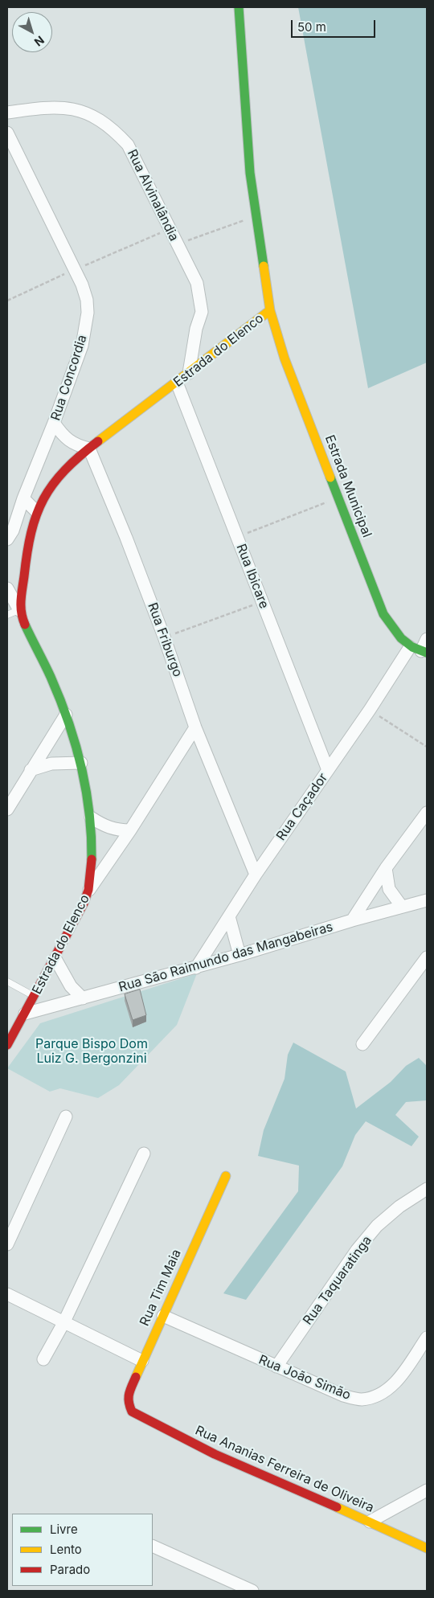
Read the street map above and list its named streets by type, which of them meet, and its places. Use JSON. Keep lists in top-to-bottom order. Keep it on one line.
{"streets":{"street":["Rua Alvinalândia","Estrada do Elenco","Rua Concordia","Estrada Municipal","Rua Ibicare","Rua Friburgo","Rua Caçador","Rua São Raimundo das Mangabeiras","Rua Taquaratinga","Rua Tim Maia","Rua João Simão","Rua Ananias Ferreira de Oliveira"]},"crossings":[["Rua Alvinalândia","Estrada do Elenco"],["Estrada do Elenco","Estrada Municipal"],["Estrada do Elenco","Rua Ibicare"],["Estrada do Elenco","Rua Friburgo"],["Estrada do Elenco","Rua São Raimundo das Mangabeiras"],["Estrada Municipal","Rua Caçador"],["Rua Ibicare","Rua Caçador"],["Rua Friburgo","Rua Caçador"],["Rua Caçador","Rua São Raimundo das Mangabeiras"],["Rua Taquaratinga","Rua João Simão"],["Rua Tim Maia","Rua João Simão"],["Rua Tim Maia","Rua Ananias Ferreira de Oliveira"]],"parks":["Parque Bispo Dom Luiz G. Bergonzini"],"legend":["Livre","Lento","Parado"],"scale_bar":"50 m","north":"bottom right"}
